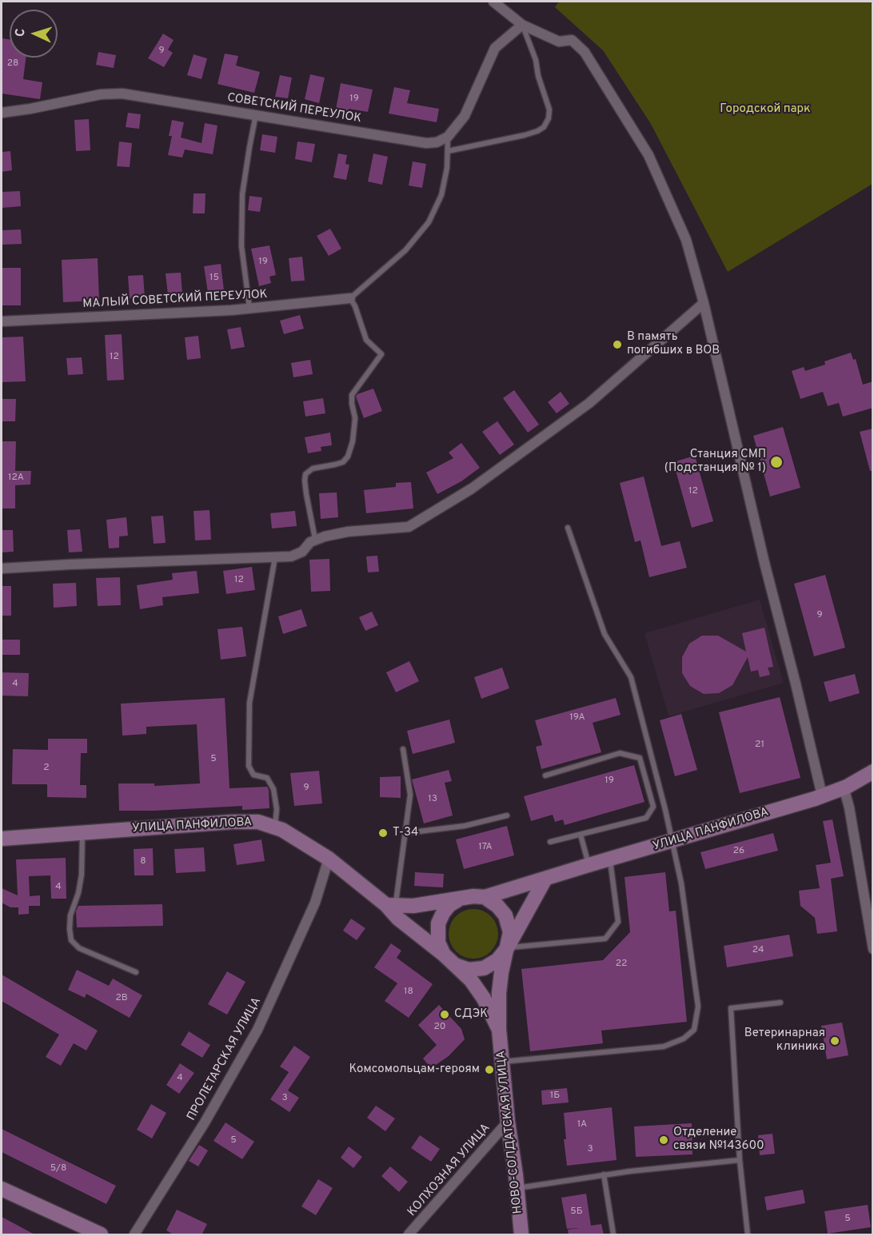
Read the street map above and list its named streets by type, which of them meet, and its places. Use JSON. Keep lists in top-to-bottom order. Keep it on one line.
{"streets":{"main road":["УЛИЦА ПАНФИЛОВА","НОВО-СОЛДАТСКАЯ УЛИЦА"],"street":["СОВЕТСКИЙ ПЕРЕУЛОК","МАЛЫЙ СОВЕТСКИЙ ПЕРЕУЛОК","ПРОЛЕТАРСКАЯ УЛИЦА","КОЛХОЗНАЯ УЛИЦА"]},"crossings":[["УЛИЦА ПАНФИЛОВА","ПРОЛЕТАРСКАЯ УЛИЦА"],["УЛИЦА ПАНФИЛОВА","НОВО-СОЛДАТСКАЯ УЛИЦА"],["НОВО-СОЛДАТСКАЯ УЛИЦА","КОЛХОЗНАЯ УЛИЦА"]],"parks":["Городской парк"],"places":["В память погибших в ВОВ","Станция СМП (Подстанция № 1)","Т-34","СДЭК","Ветеринарная клиника","Комсомольцам-героям","Отделение связи №143600"],"house_numbers":["9","28","19","19","15","12","12А","12","12","9","4","19А","21","5","2","19","9","13","17А","26","8","4","24","22","18","2В","20","4","1Б","3","1А","5","3","5/8","5Б","5"],"north":"left"}
